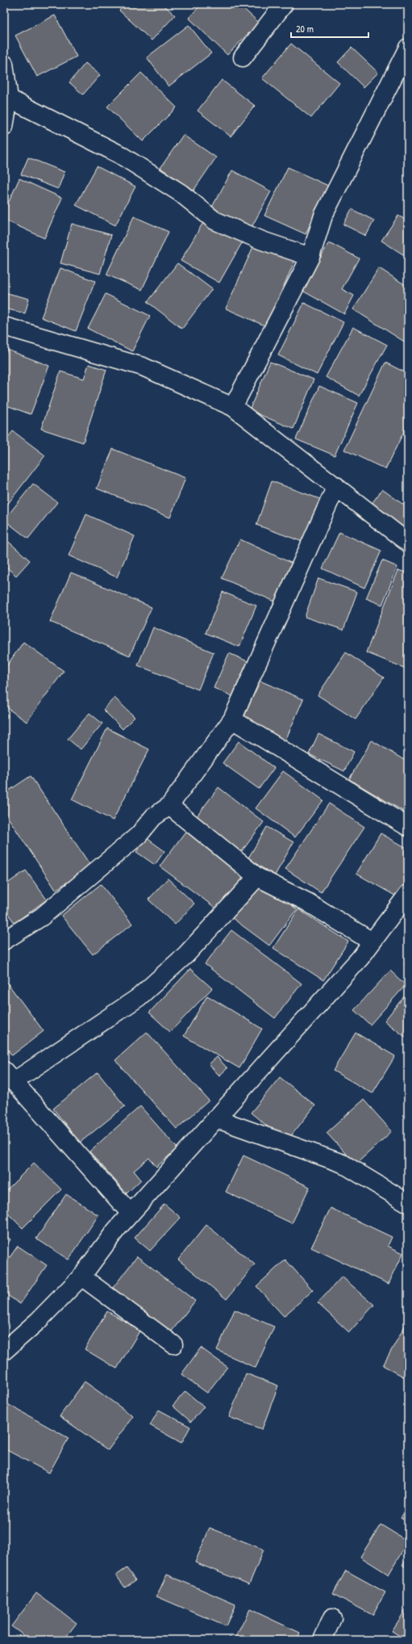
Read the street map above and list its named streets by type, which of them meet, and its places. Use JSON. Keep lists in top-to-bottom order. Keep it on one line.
{"scale_bar":"20 m"}
